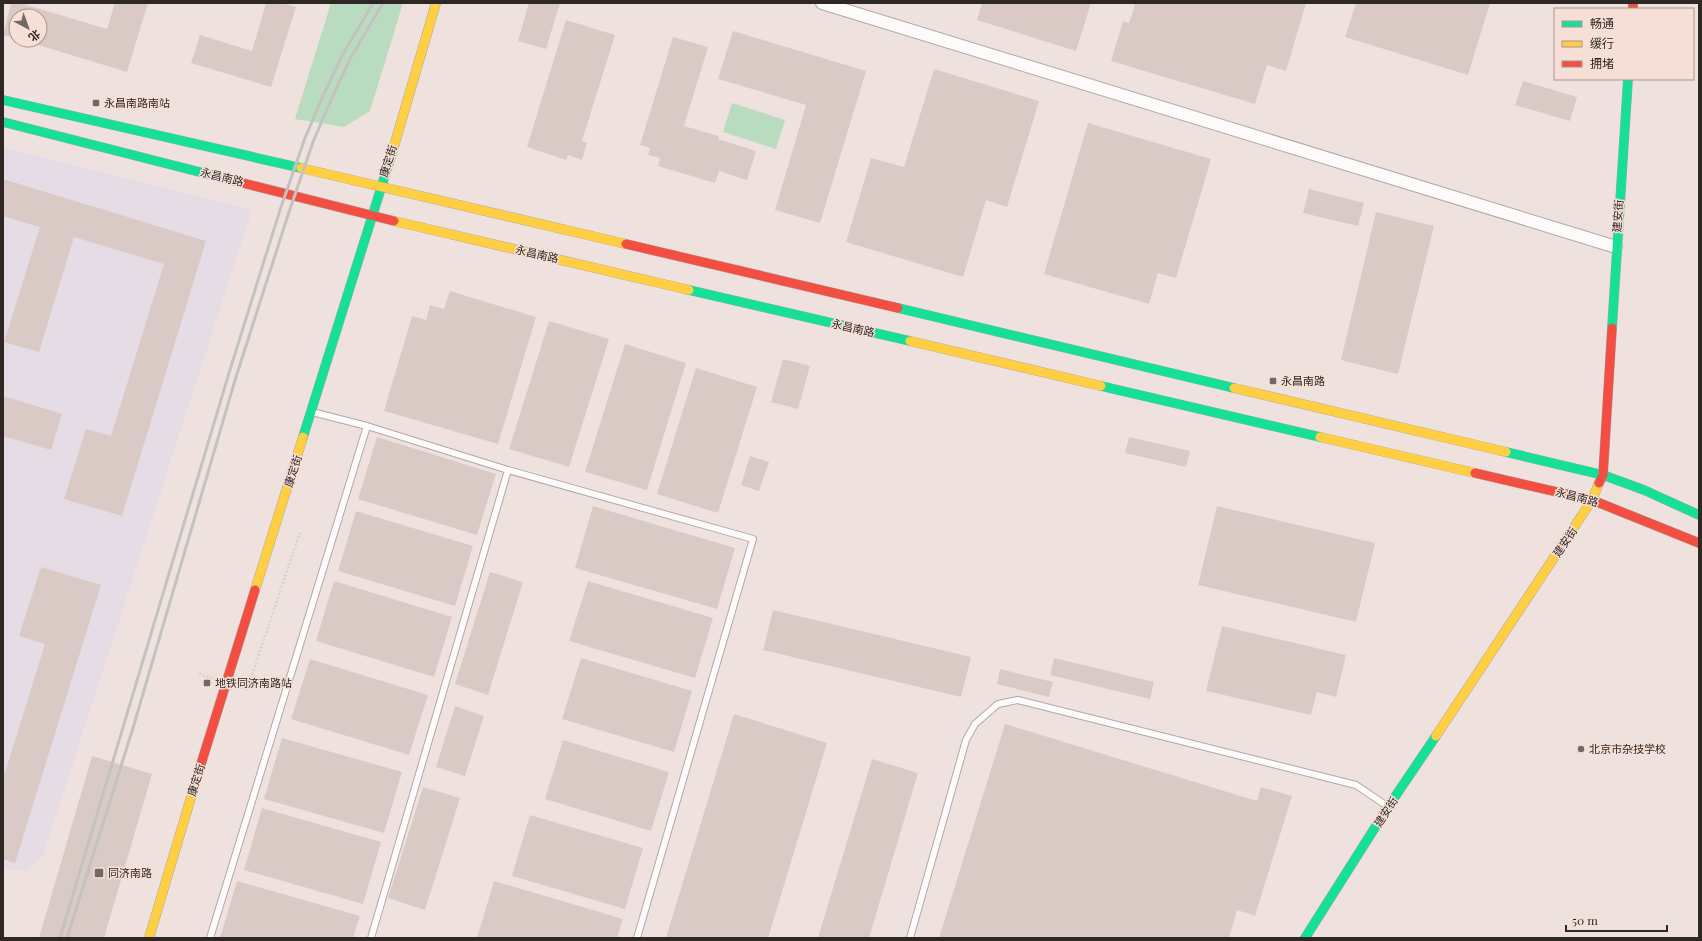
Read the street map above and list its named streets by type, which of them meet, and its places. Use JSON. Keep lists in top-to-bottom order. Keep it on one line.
{"streets":{"street":["康定街","永昌南路","建安街"]},"crossings":[["康定街","永昌南路"],["永昌南路","建安街"]],"places":{"transit":["永昌南路南站","永昌南路","地铁同济南路站","同济南路"],"other":["北京市杂技学校"]},"legend":["畅通","缓行","拥堵"],"scale_bar":"50 m","north":"bottom right"}
